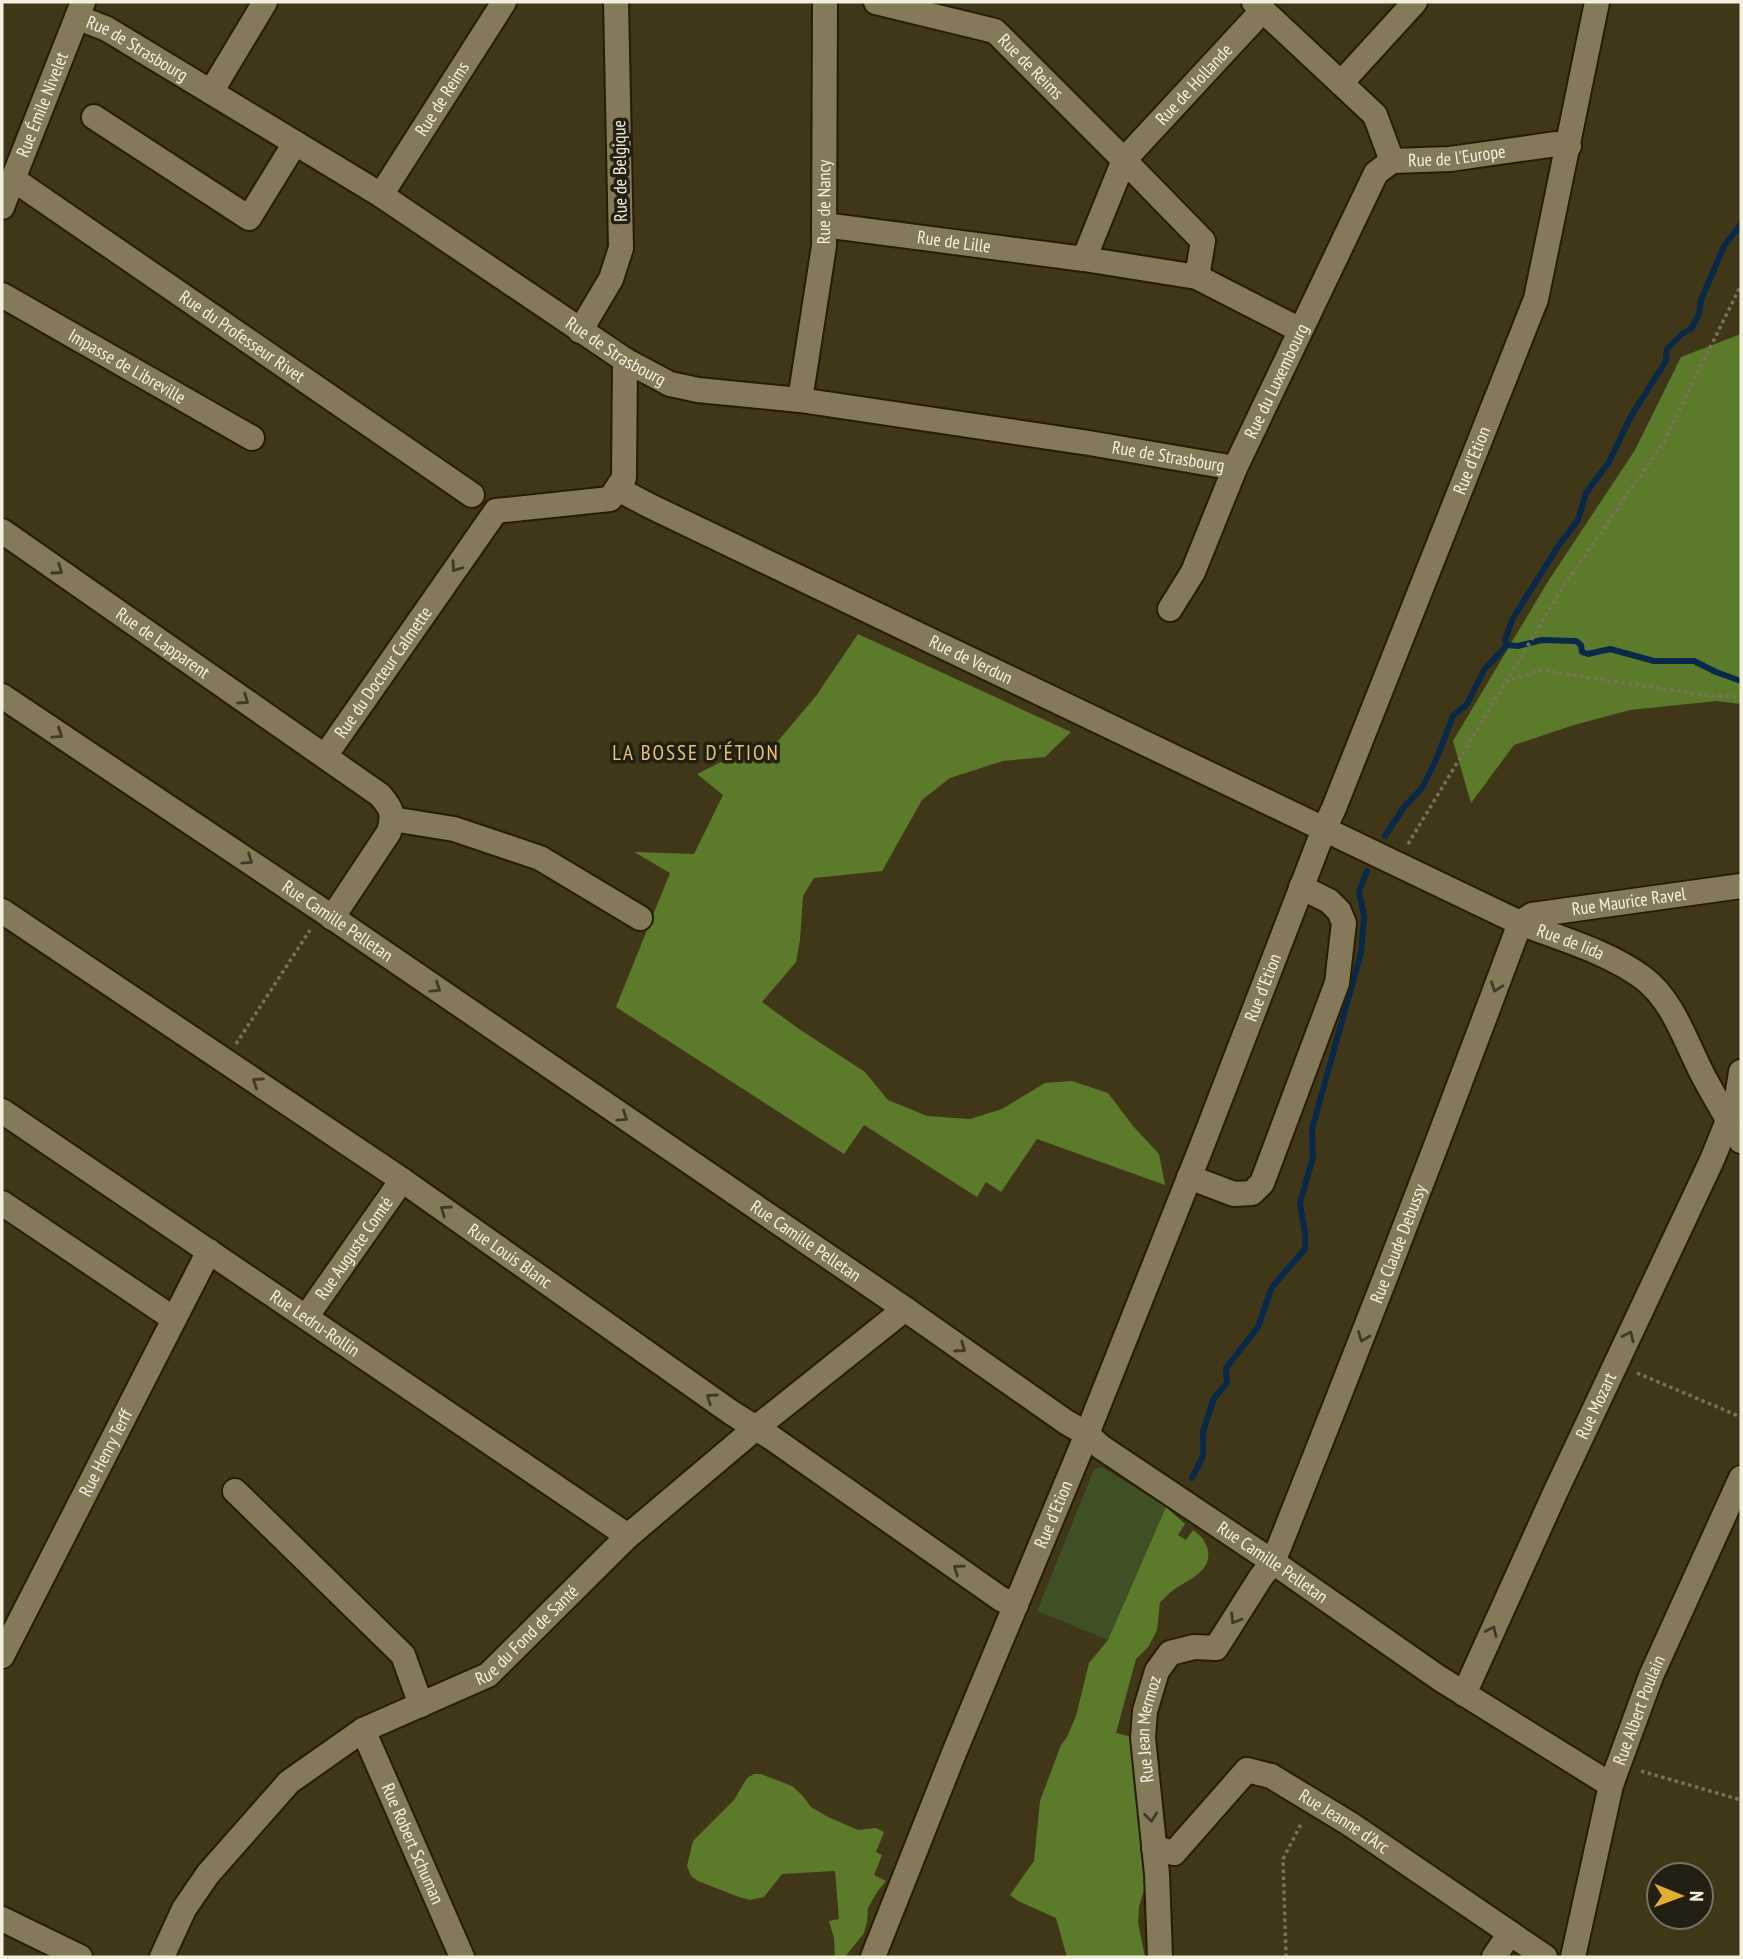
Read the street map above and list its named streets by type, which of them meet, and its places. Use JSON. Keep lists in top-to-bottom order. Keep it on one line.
{"streets":{"street":["Rue de Strasbourg","Rue de Reims","Rue de Hollande","Rue Émile Nivelet","Rue de l'Europe","Rue de Belgique","Rue de Nancy","Rue de Lille","Rue du Professeur Rivet","Impasse de Libreville","Rue du Luxembourg","Rue d'Etion","Rue de Lapparent","Rue de Verdun","Rue du Docteur Calmette","Rue Maurice Ravel","Rue Camille Pelletan","Rue de Iida","Rue Claude Debussy","Rue Auguste Comté","Rue Louis Blanc","Rue Ledru-Rollin","Rue Mozart","Rue Henry Terff","Rue du Fond de Santé","Rue Albert Poulain","Rue Jean Mermoz","Rue Jeanne d'Arc","Rue Robert Schuman"]},"crossings":[["Rue de Strasbourg","Rue de Reims"],["Rue de Strasbourg","Rue Émile Nivelet"],["Rue de Strasbourg","Rue de Belgique"],["Rue de Strasbourg","Rue de Nancy"],["Rue de Strasbourg","Rue du Luxembourg"],["Rue de Reims","Rue de Hollande"],["Rue de Hollande","Rue de l'Europe"],["Rue Émile Nivelet","Rue du Professeur Rivet"],["Rue de l'Europe","Rue du Luxembourg"],["Rue de l'Europe","Rue d'Etion"],["Rue de Nancy","Rue de Lille"],["Rue de Lille","Rue du Luxembourg"],["Rue d'Etion","Rue de Verdun"],["Rue d'Etion","Rue Camille Pelletan"],["Rue d'Etion","Rue de Iida"],["Rue d'Etion","Rue Louis Blanc"],["Rue de Lapparent","Rue du Docteur Calmette"],["Rue de Verdun","Rue du Docteur Calmette"],["Rue de Verdun","Rue de Iida"],["Rue Maurice Ravel","Rue de Iida"],["Rue Maurice Ravel","Rue Claude Debussy"],["Rue Camille Pelletan","Rue Claude Debussy"],["Rue Camille Pelletan","Rue Mozart"],["Rue Camille Pelletan","Rue du Fond de Santé"],["Rue Camille Pelletan","Rue Albert Poulain"],["Rue Camille Pelletan","Rue Jean Mermoz"],["Rue de Iida","Rue Claude Debussy"],["Rue de Iida","Rue Mozart"],["Rue Claude Debussy","Rue Jean Mermoz"],["Rue Auguste Comté","Rue Louis Blanc"],["Rue Auguste Comté","Rue Ledru-Rollin"],["Rue Louis Blanc","Rue du Fond de Santé"],["Rue Ledru-Rollin","Rue Henry Terff"],["Rue Ledru-Rollin","Rue du Fond de Santé"],["Rue du Fond de Santé","Rue Robert Schuman"],["Rue Jean Mermoz","Rue Jeanne d'Arc"]],"one_way":["Rue de Lapparent","Rue du Docteur Calmette","Rue Camille Pelletan","Rue Claude Debussy","Rue Louis Blanc","Rue Mozart","Rue Jean Mermoz"],"districts":["LA BOSSE D'ÉTION"],"north":"right"}
